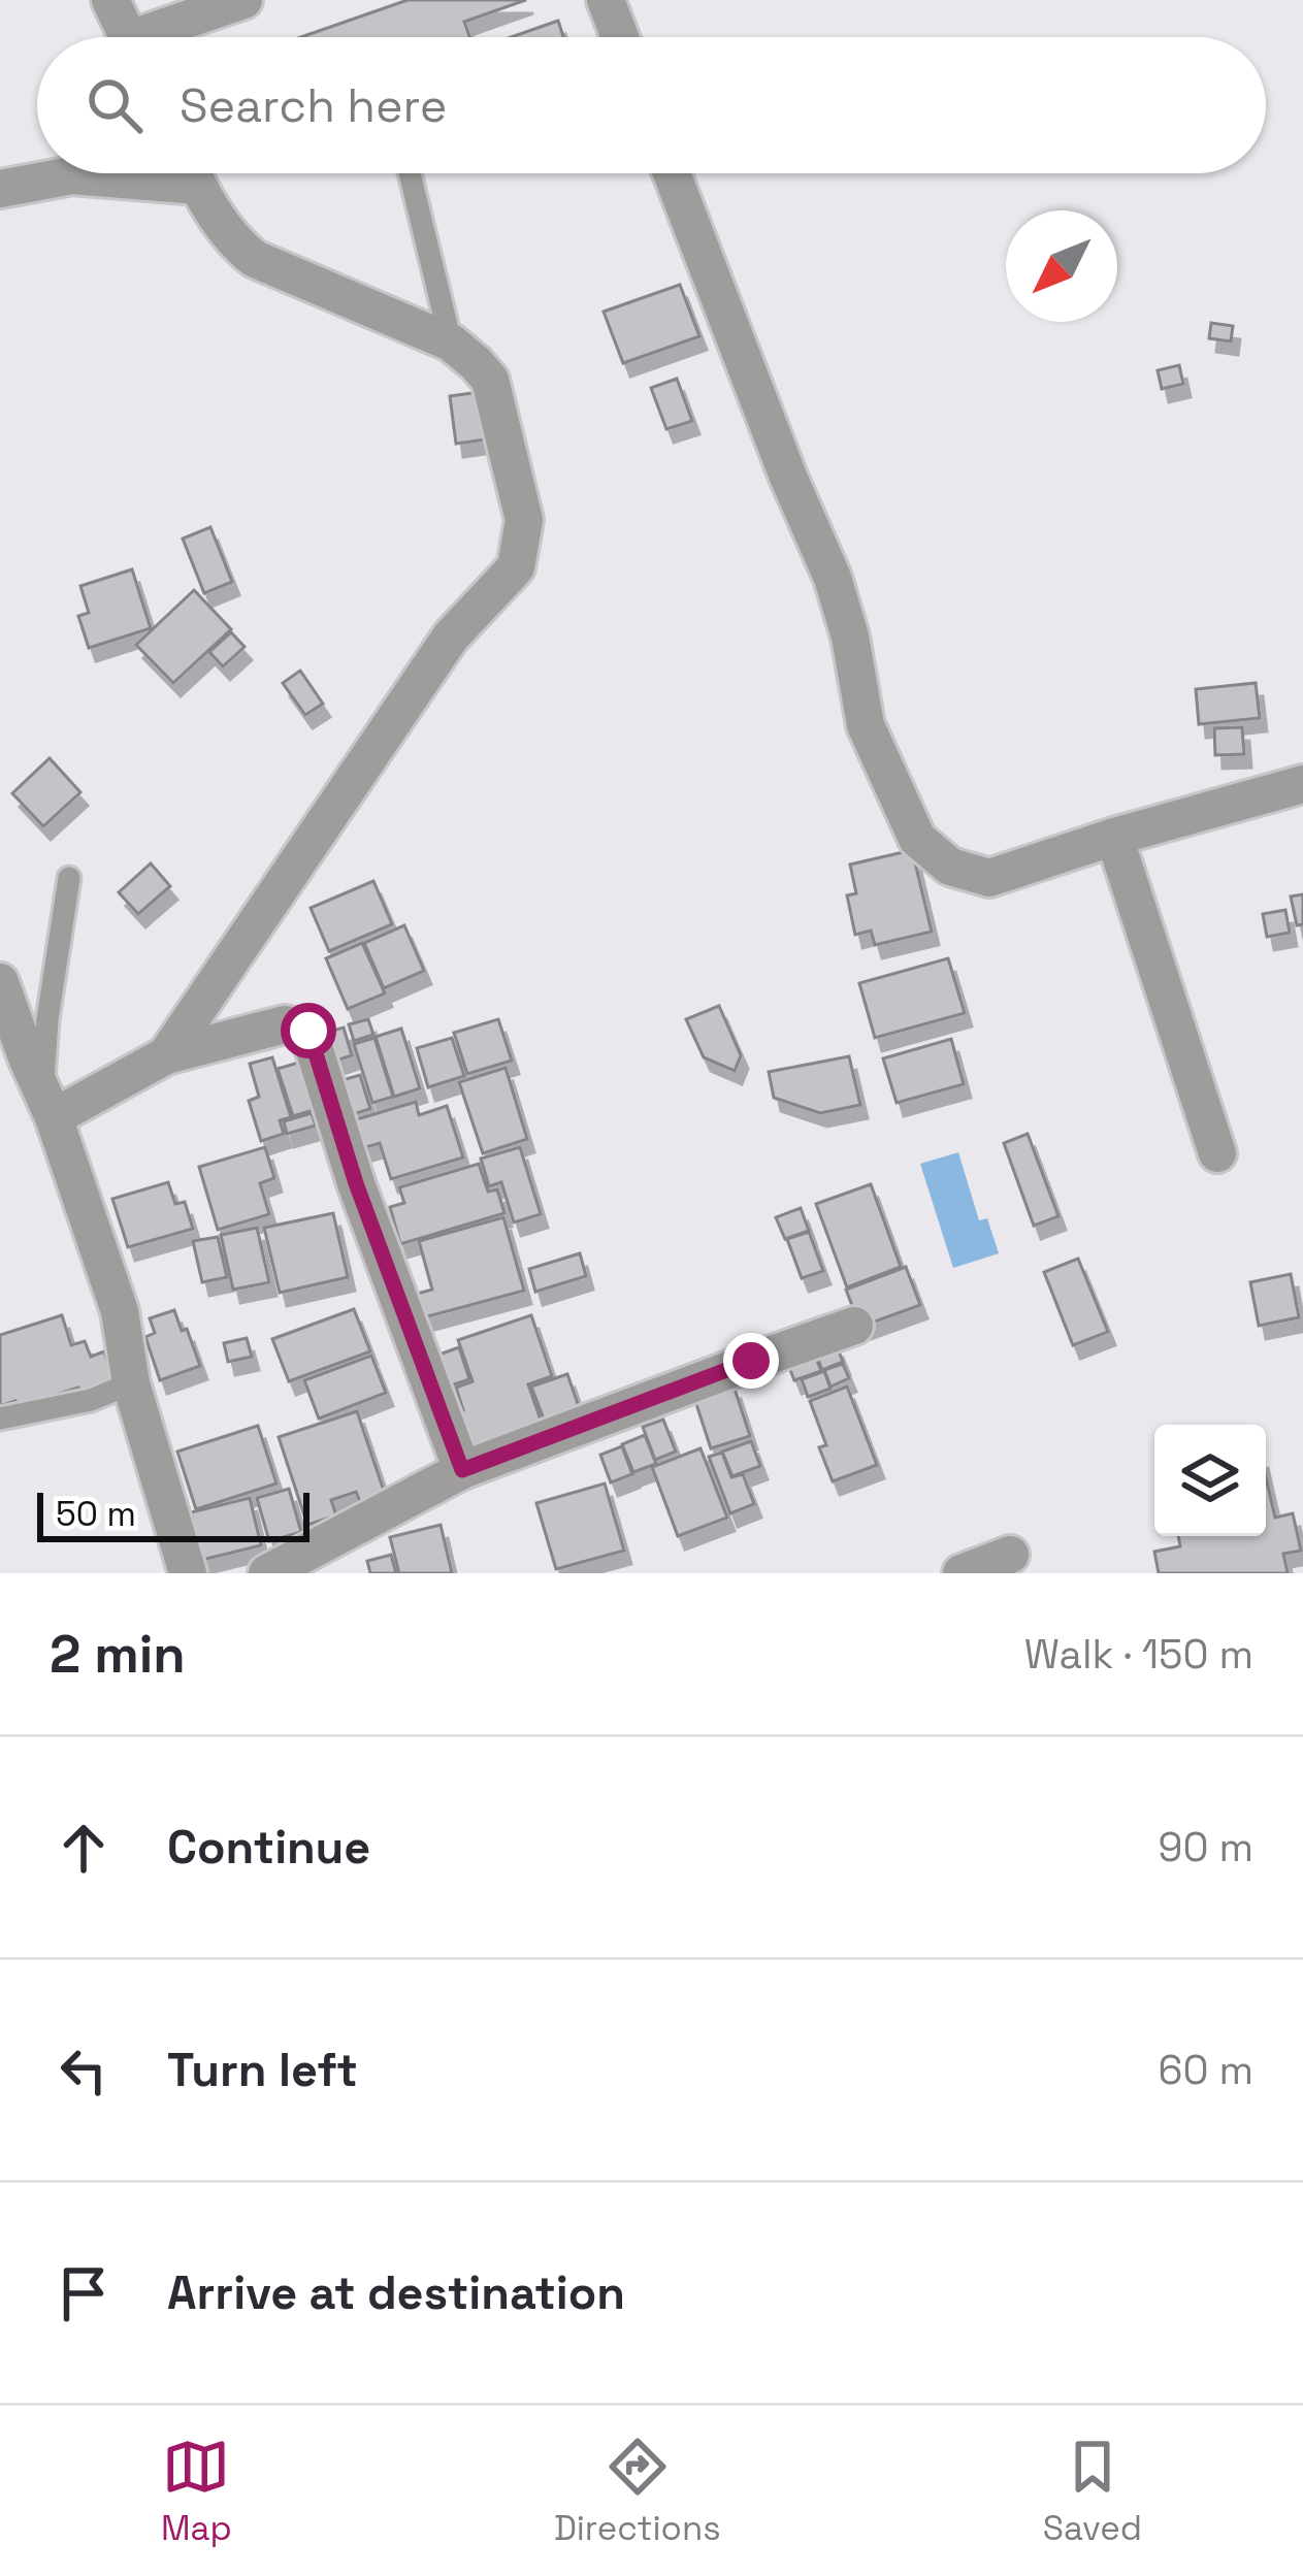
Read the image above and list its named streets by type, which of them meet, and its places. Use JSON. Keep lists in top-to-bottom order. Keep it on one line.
{"scale_bar":"50 m","north":"bottom left","page":{"search":"Search here","scale":"50 m","heading":["2 min","Walk · 150 m"],"list":[["Continue","90 m"],["Turn left","60 m"],"Arrive at destination"],"nav":["Map","Directions","Saved"]}}
